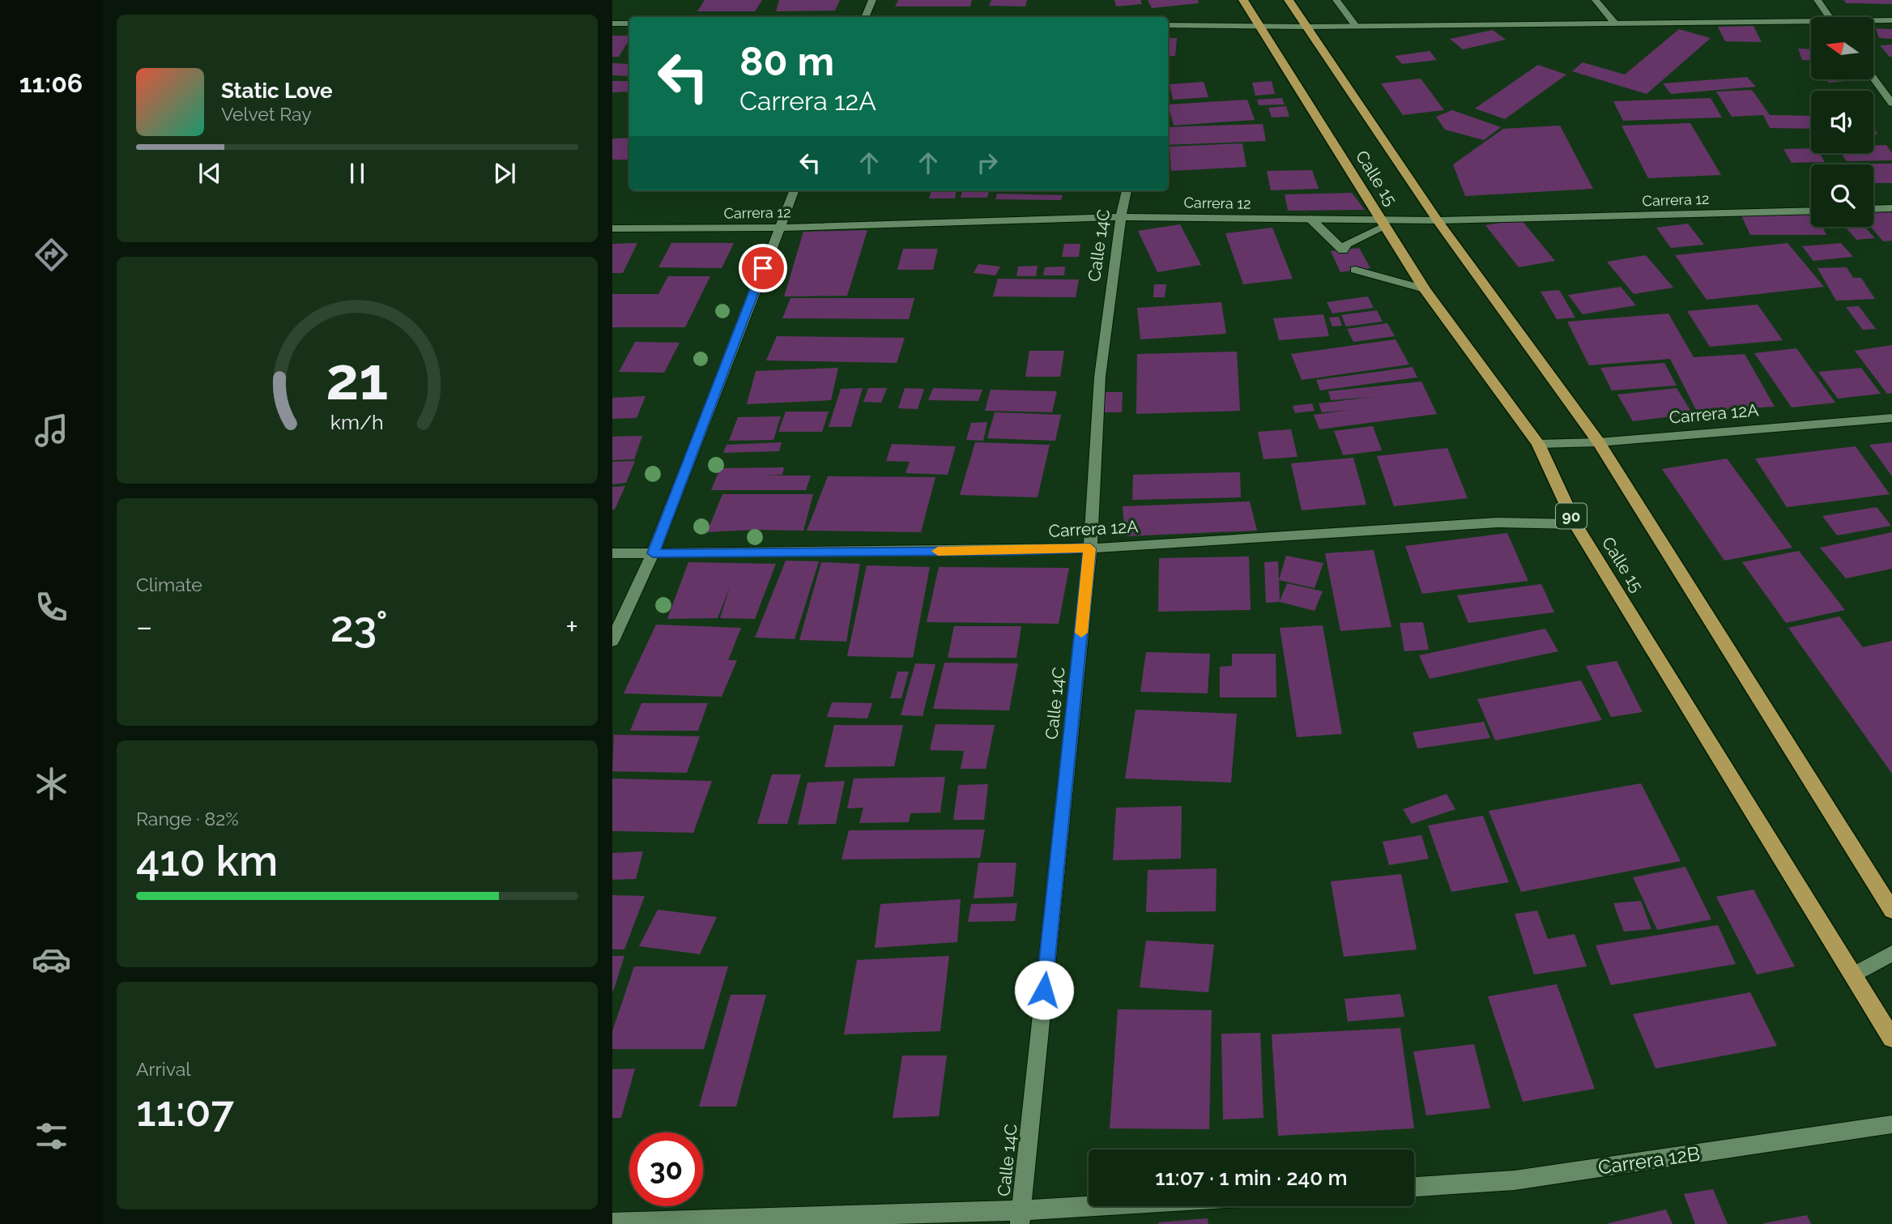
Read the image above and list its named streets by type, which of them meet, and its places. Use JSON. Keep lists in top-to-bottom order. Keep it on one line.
{"streets":{"highway":["Calle 15","90"],"street":["Carrera 12","Calle 14C","Carrera 12A","Carrera 12B"]},"crossings":[["Calle 15","Carrera 12"],["Calle 15","Carrera 12A"],["Carrera 12","Calle 14C"],["Calle 14C","Carrera 12A"]],"north":"left","page":{"tabs":"11:06","turn":["80 m","Carrera 12A"],"song":["Static Love","Velvet Ray"],"tile":["Climate",["Range · 82%","410 km"],["Arrival","11:07"]],"heat":["−","23°","+"],"limit":"30","trip":"11:07 · 1 min · 240 m","gauge":["21","km/h"]}}
